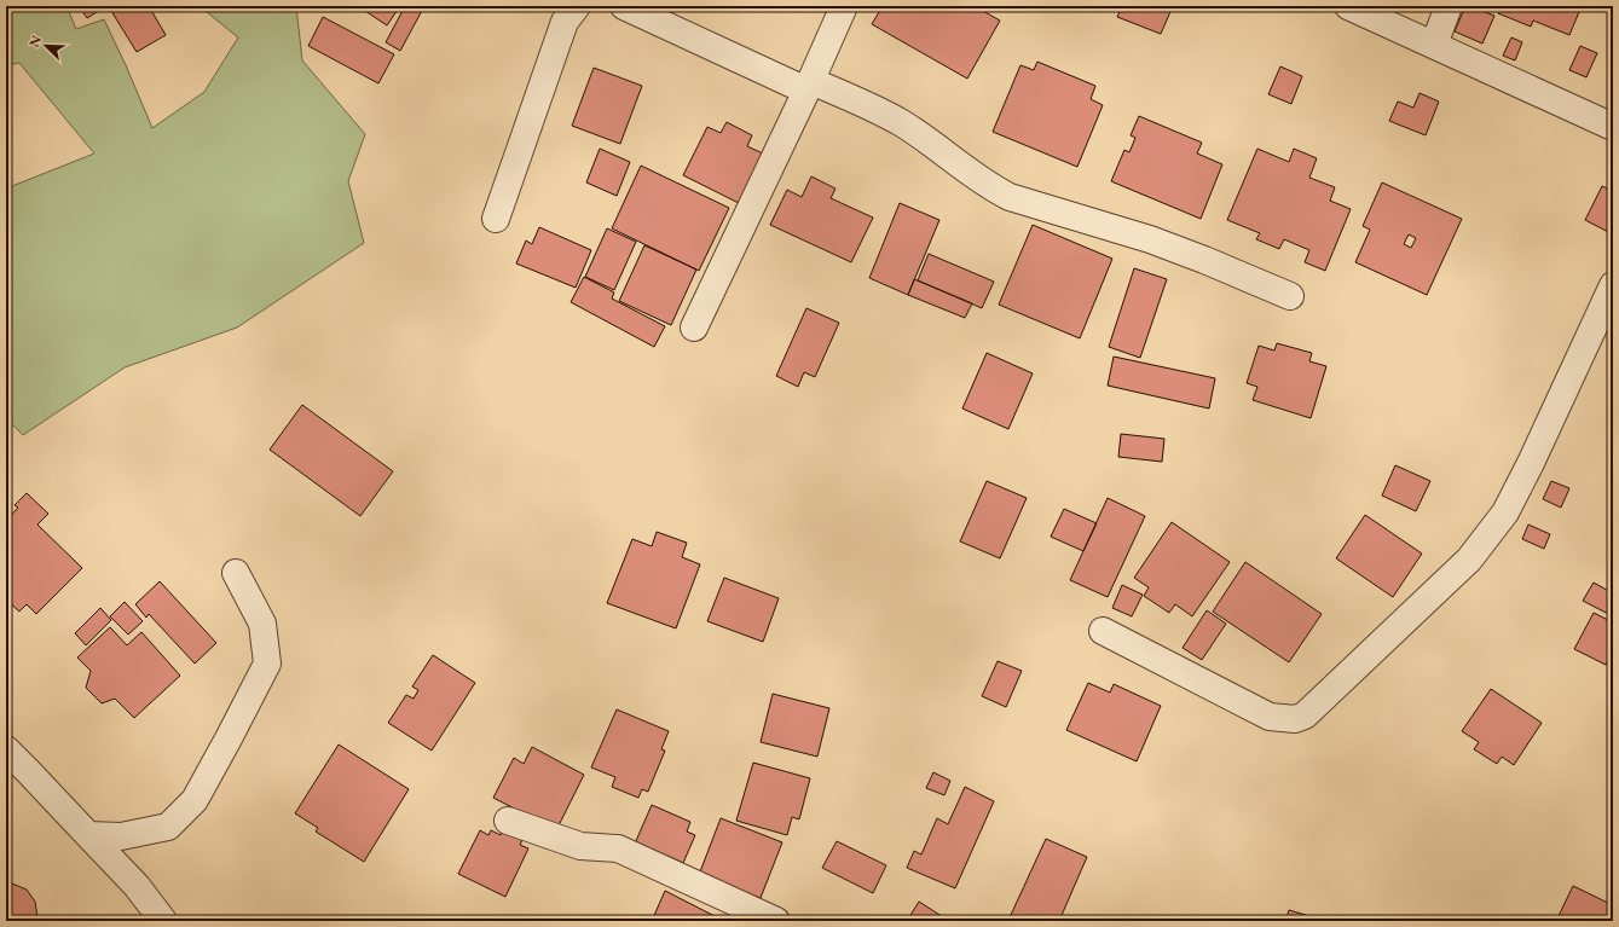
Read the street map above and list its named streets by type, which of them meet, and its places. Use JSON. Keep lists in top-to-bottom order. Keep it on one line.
{"north":"top left"}
